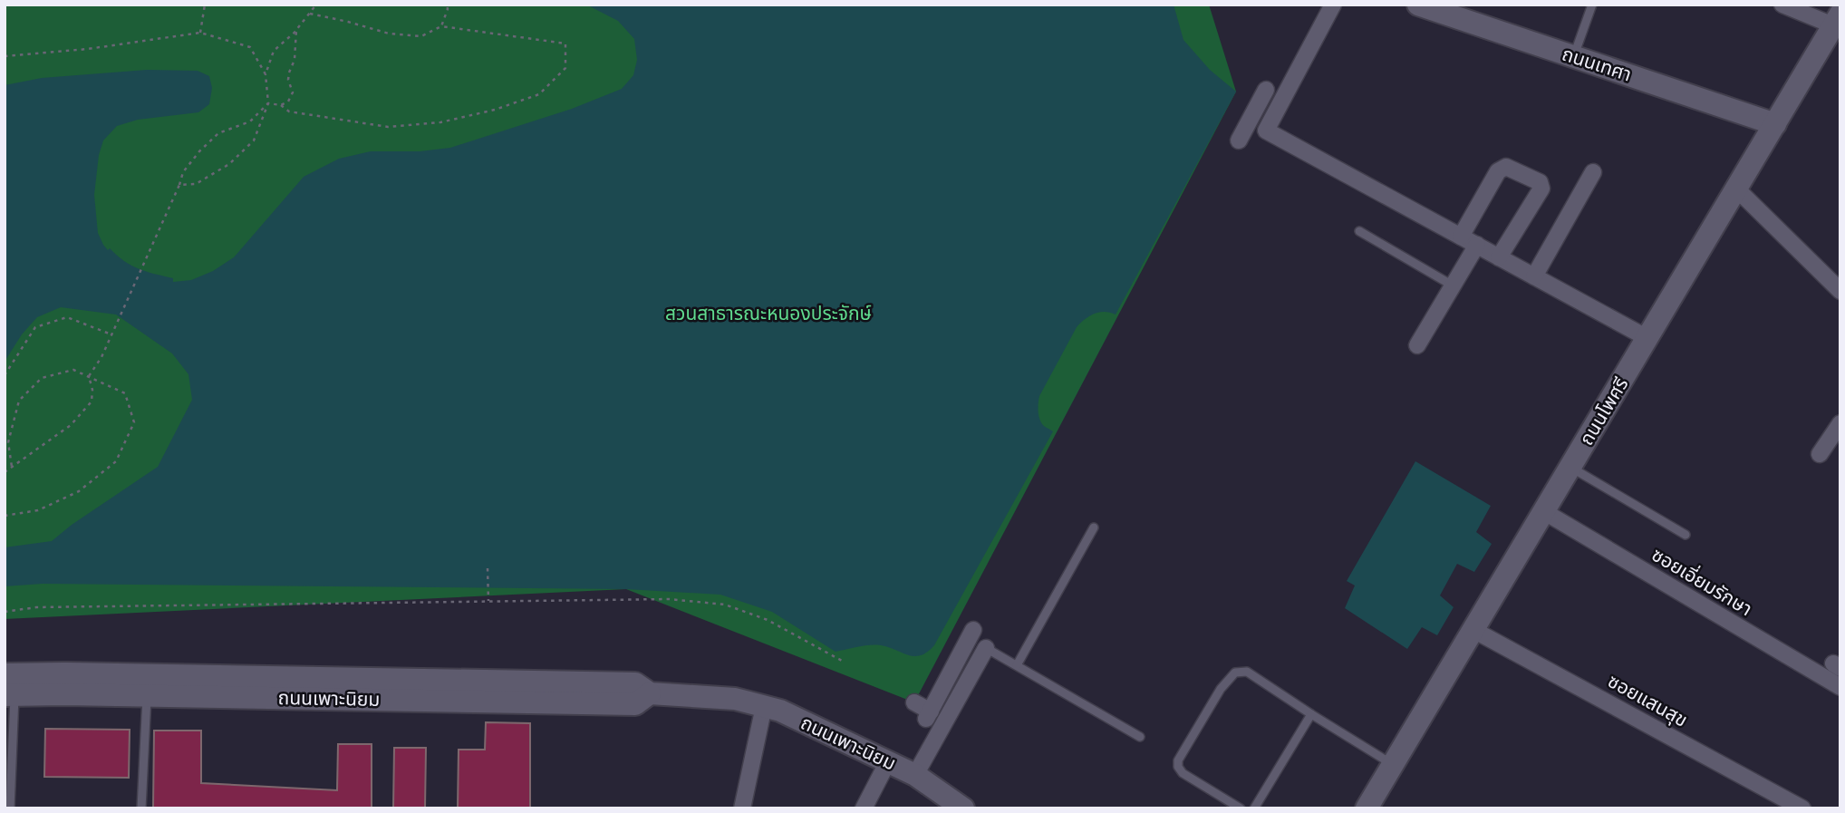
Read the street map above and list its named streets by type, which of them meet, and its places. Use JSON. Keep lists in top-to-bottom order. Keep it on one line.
{"streets":{"street":["ถนนเทศา","ถนนโพศรี","ซอยเอี่ยมรักษา","ถนนเพาะนิยม","ซอยแสนสุข"]},"crossings":[["ถนนเทศา","ถนนโพศรี"],["ถนนโพศรี","ซอยเอี่ยมรักษา"],["ถนนโพศรี","ซอยแสนสุข"]],"parks":["สวนสาธารณะหนองประจักษ์"]}
